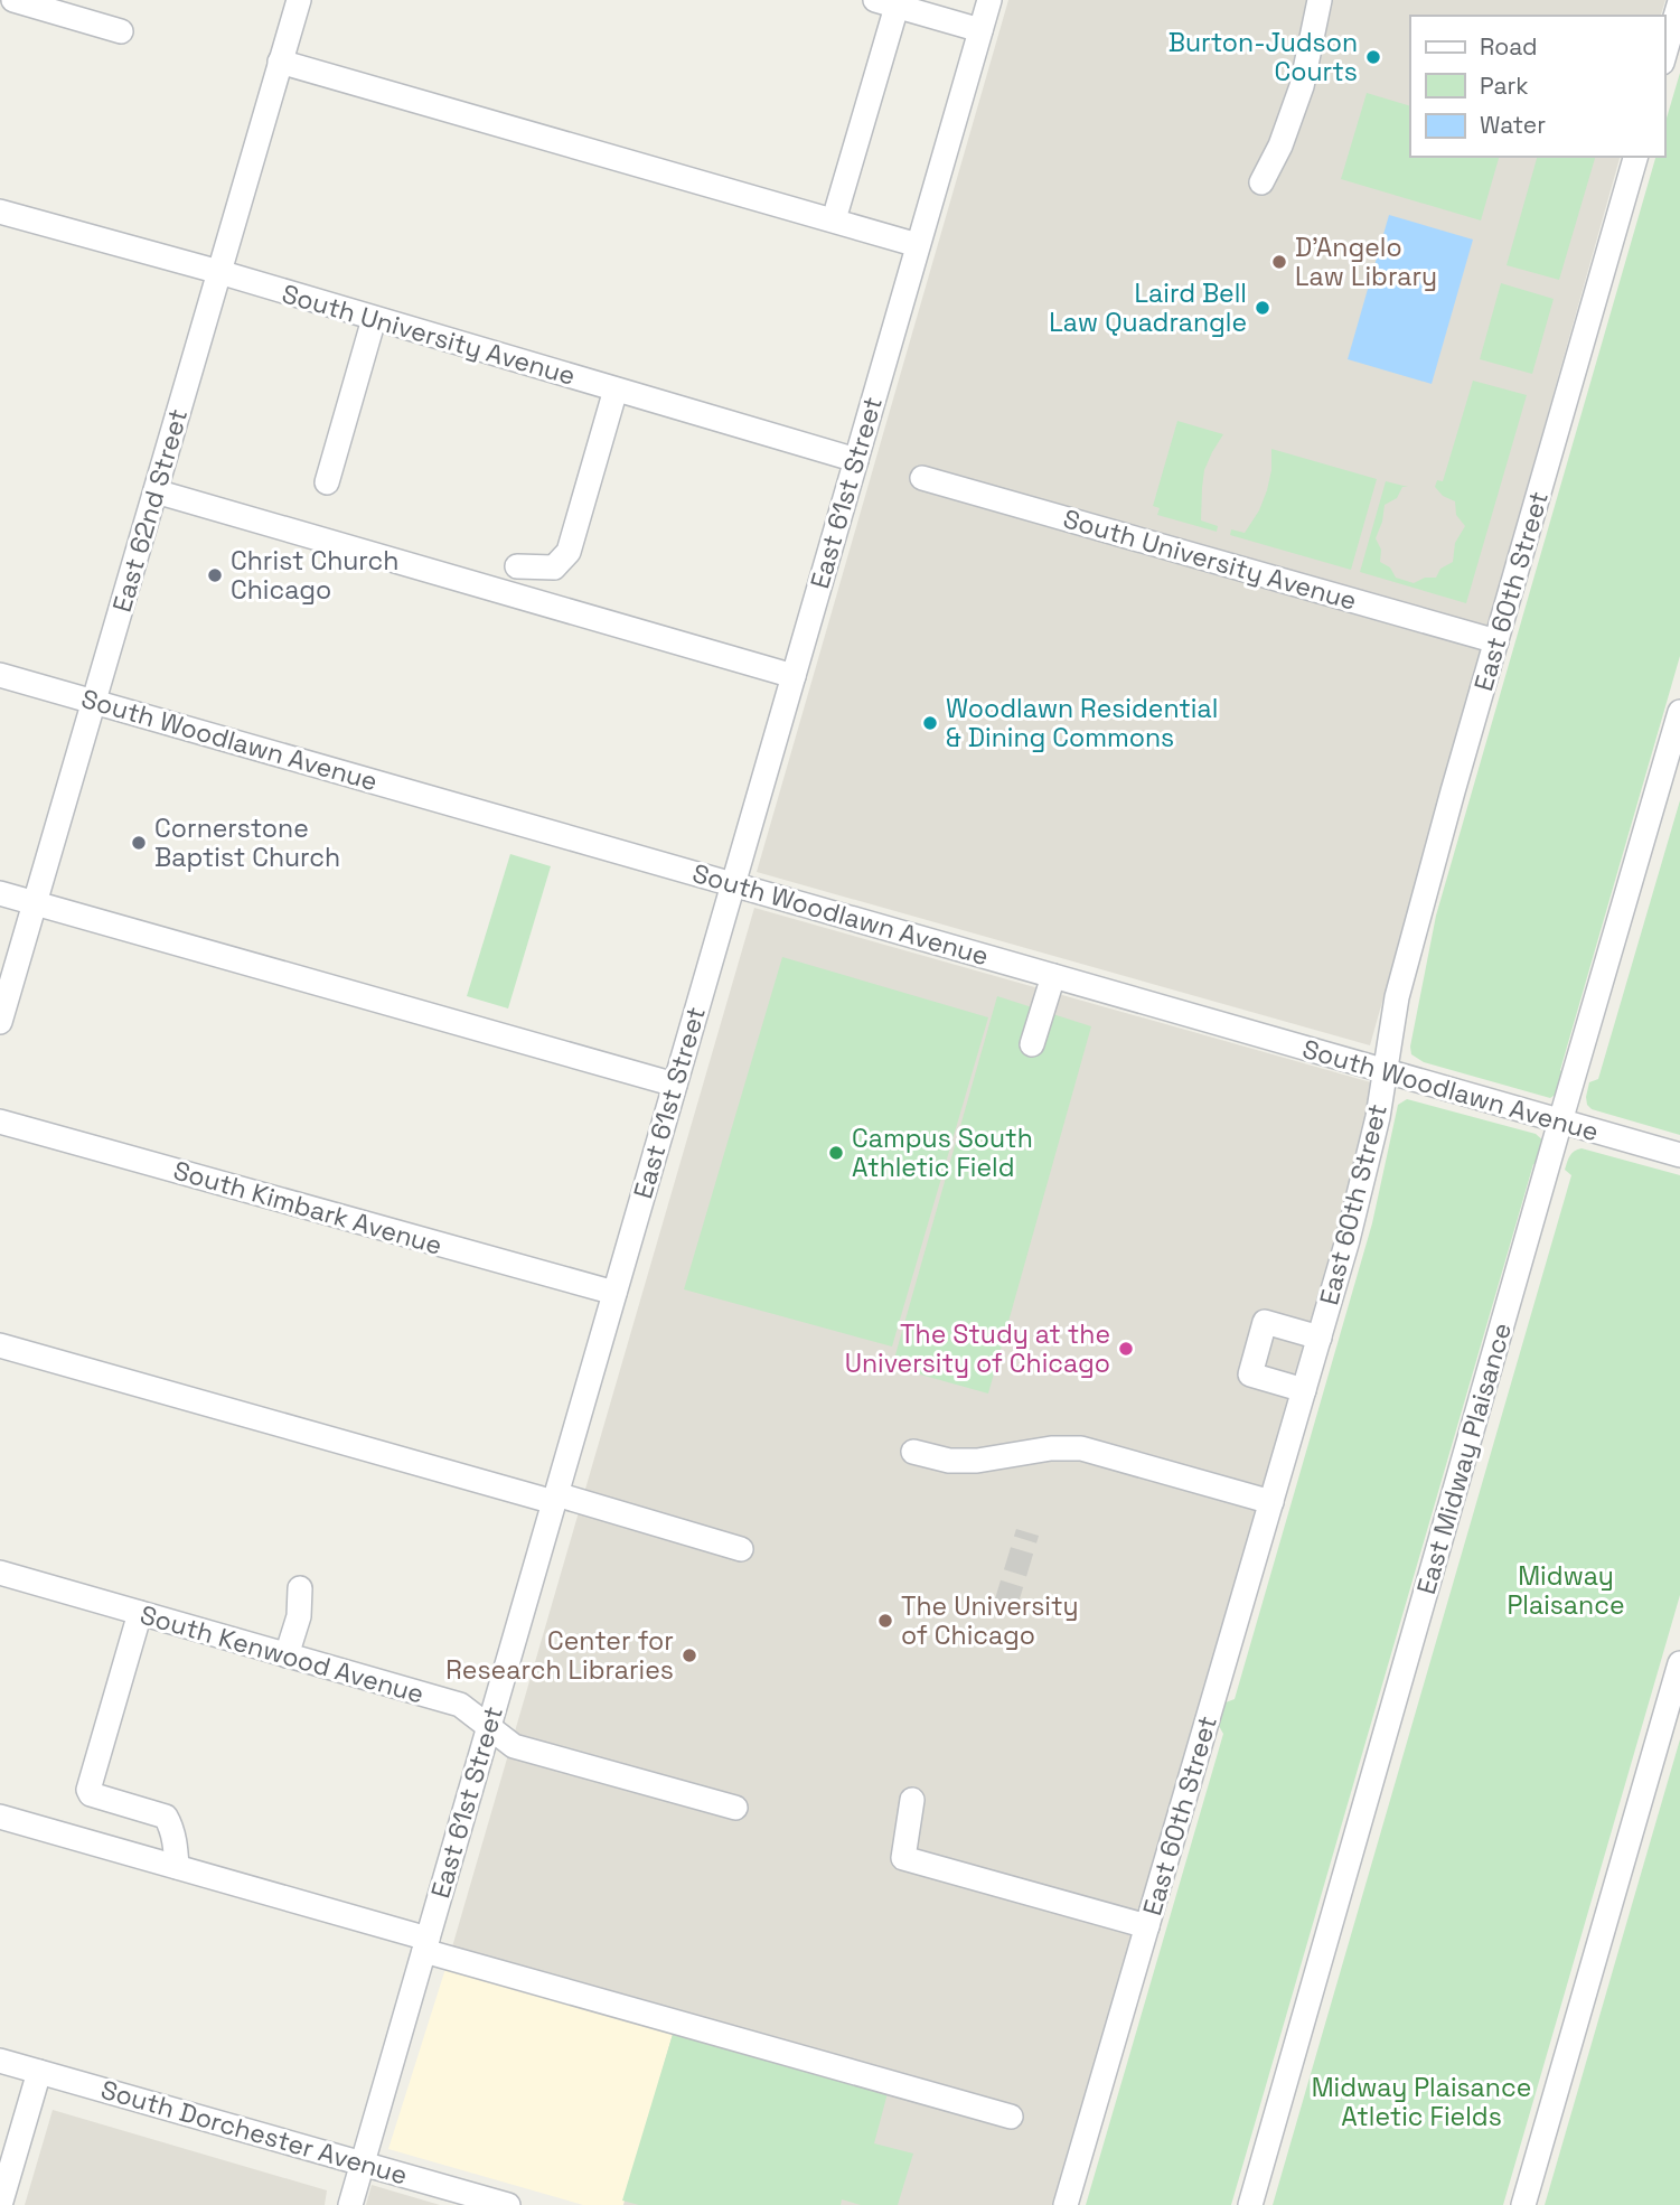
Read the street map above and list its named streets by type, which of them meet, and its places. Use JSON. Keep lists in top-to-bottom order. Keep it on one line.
{"streets":{"street":["South University Avenue","East 61st Street","East 62nd Street","East 60th Street","South Woodlawn Avenue","South Kimbark Avenue","East Midway Plaisance","South Kenwood Avenue","South Dorchester Avenue"]},"crossings":[["South University Avenue","East 61st Street"],["South University Avenue","East 62nd Street"],["South University Avenue","East 60th Street"],["East 61st Street","South Woodlawn Avenue"],["East 61st Street","South Kimbark Avenue"],["East 61st Street","South Kenwood Avenue"],["East 61st Street","South Dorchester Avenue"],["East 62nd Street","South Woodlawn Avenue"],["East 60th Street","South Woodlawn Avenue"],["South Woodlawn Avenue","East Midway Plaisance"]],"parks":["Midway Plaisance","Midway Plaisance Atletic Fields"],"places":["Burton-Judson Courts","D'Angelo Law Library","Laird Bell Law Quadrangle","Christ Church Chicago","Woodlawn Residential & Dining Commons","Cornerstone Baptist Church","Campus South Athletic Field","The Study at the University of Chicago","The University of Chicago","Center for Research Libraries"],"legend":["Road","Park","Water"]}
